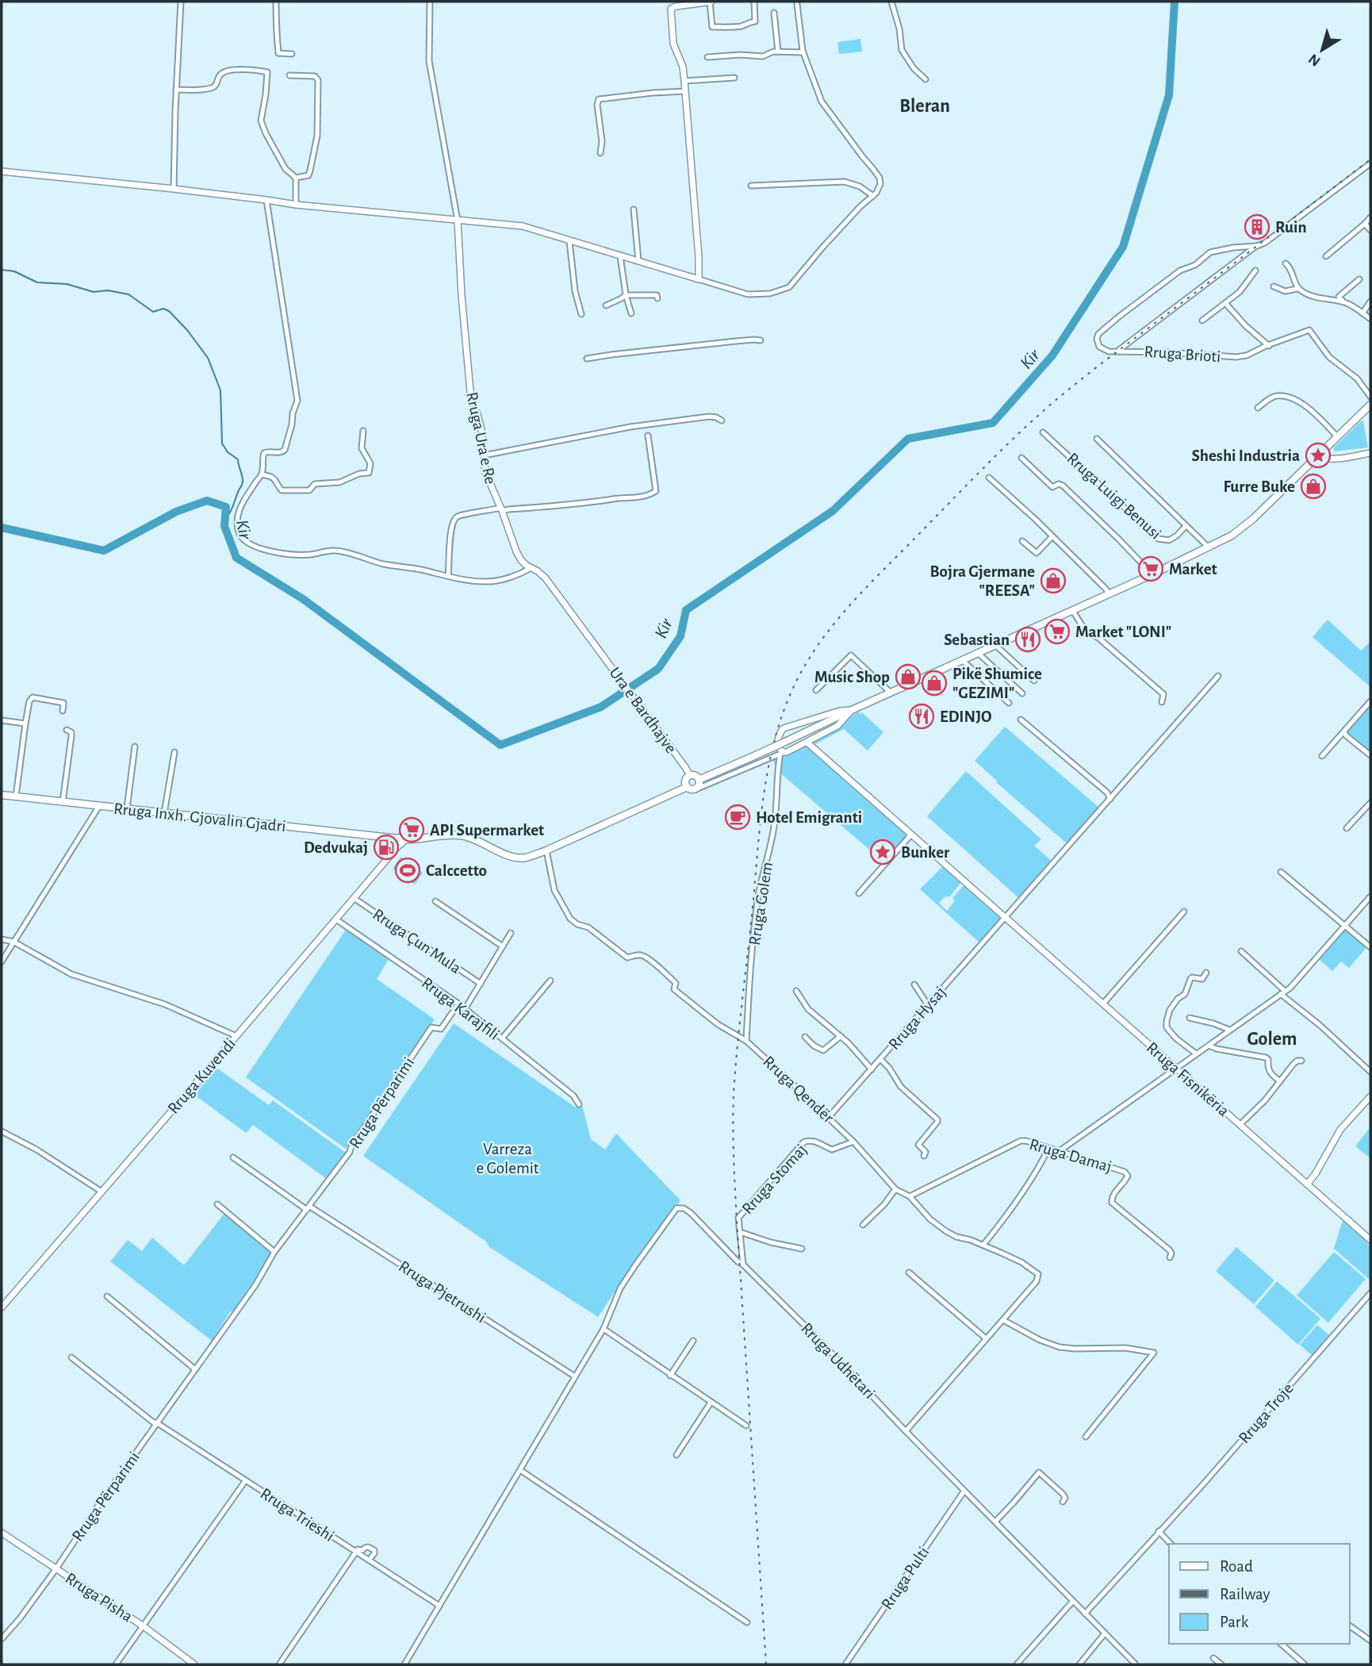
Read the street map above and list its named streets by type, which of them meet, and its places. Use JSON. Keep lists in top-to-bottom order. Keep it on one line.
{"streets":{"main road":["Rruga Inxh. Gjovalin Gjadri"],"street":["Rruga Brioti","Rruga Ura e Re","Rruga Luigj Benusi","Ura e Bardhajve","Rruga Golem","Rruga Çun Mula","Rruga Karajfili","Rruga Hysaj","Rruga Kuvendi","Rruga Fisnikëria","Rruga Qendër","Rruga Përparimi","Rruga Damaj","Rruga Stomaj","Rruga Pjetrushi","Rruga Udhëtari","Rruga Troje","Rruga Trieshi","Rruga Pulti","Rruga Pisha"]},"crossings":[["Rruga Ura e Re","Ura e Bardhajve"],["Ura e Bardhajve","Rruga Inxh. Gjovalin Gjadri"],["Rruga Inxh. Gjovalin Gjadri","Rruga Kuvendi"],["Rruga Inxh. Gjovalin Gjadri","Rruga Qendër"],["Rruga Golem","Rruga Qendër"],["Rruga Çun Mula","Rruga Karajfili"],["Rruga Çun Mula","Rruga Kuvendi"],["Rruga Karajfili","Rruga Kuvendi"],["Rruga Karajfili","Rruga Përparimi"],["Rruga Hysaj","Rruga Fisnikëria"],["Rruga Hysaj","Rruga Qendër"],["Rruga Qendër","Rruga Damaj"],["Rruga Qendër","Rruga Stomaj"],["Rruga Qendër","Rruga Udhëtari"],["Rruga Përparimi","Rruga Pjetrushi"],["Rruga Përparimi","Rruga Trieshi"],["Rruga Përparimi","Rruga Pisha"],["Rruga Stomaj","Rruga Udhëtari"],["Rruga Udhëtari","Rruga Troje"],["Rruga Udhëtari","Rruga Pulti"]],"districts":["Bleran","Golem"],"water":["Kir"],"parks":["Varreza e Golemit"],"places":{"building":["Ruin"],"place":["Sheshi Industria","Bunker"],"shop":["Furre Buke","Bojra Gjermane \"REESA\"","Music Shop","Pikë Shumice \"GEZIMI\""],"supermarket":["Market","Market \"LONI\"","API Supermarket"],"restaurant":["Sebastian","EDINJO"],"cafe":["Hotel Emigranti"],"fuel station":["Dedvukaj"],"sports":["Calccetto"]},"legend":["Road","Railway","Park"],"north":"bottom left"}
